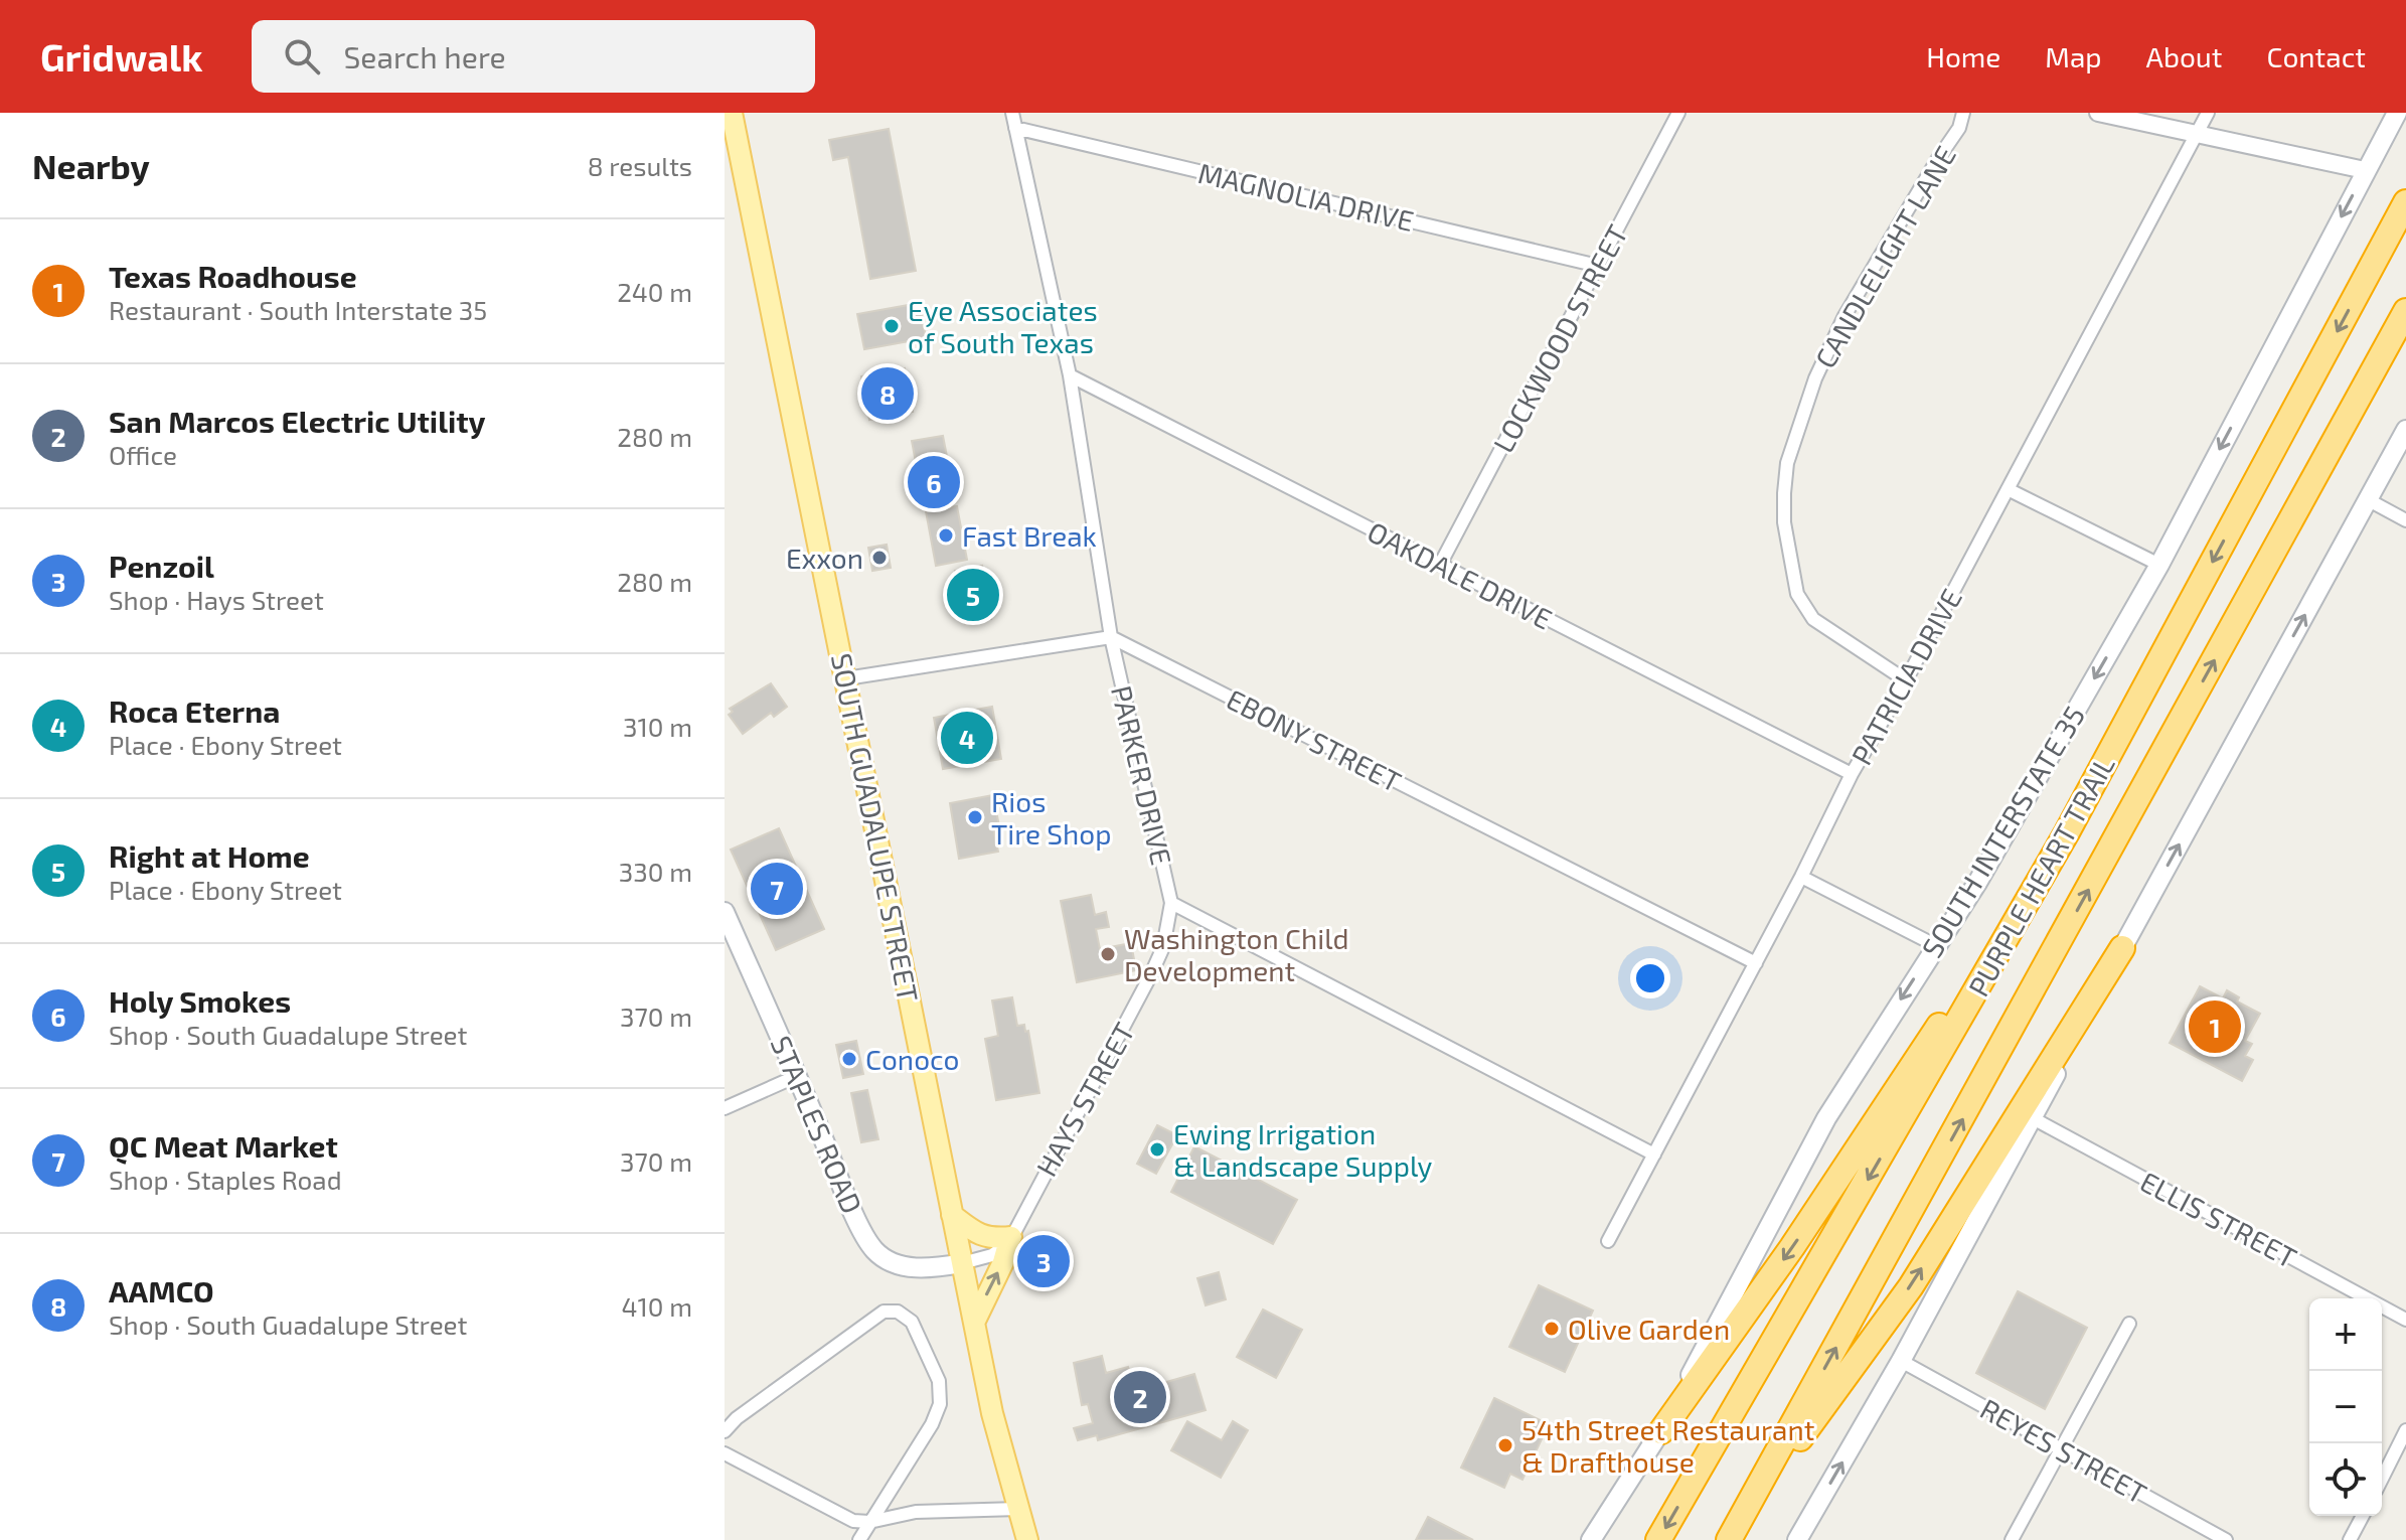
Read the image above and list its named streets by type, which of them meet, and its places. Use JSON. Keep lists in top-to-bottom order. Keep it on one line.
{"streets":{"highway":["PURPLE HEART TRAIL"],"main road":["SOUTH GUADALUPE STREET","SOUTH INTERSTATE 35","STAPLES ROAD"],"street":["MAGNOLIA DRIVE","CANDLELIGHT LANE","LOCKWOOD STREET","OAKDALE DRIVE","PATRICIA DRIVE","EBONY STREET","PARKER DRIVE","HAYS STREET","ELLIS STREET","REYES STREET"]},"crossings":[["MAGNOLIA DRIVE","LOCKWOOD STREET"],["MAGNOLIA DRIVE","PARKER DRIVE"],["CANDLELIGHT LANE","PATRICIA DRIVE"],["LOCKWOOD STREET","OAKDALE DRIVE"],["OAKDALE DRIVE","PATRICIA DRIVE"],["OAKDALE DRIVE","PARKER DRIVE"],["PATRICIA DRIVE","EBONY STREET"],["PATRICIA DRIVE","PARKER DRIVE"],["EBONY STREET","PARKER DRIVE"],["PARKER DRIVE","HAYS STREET"],["SOUTH GUADALUPE STREET","STAPLES ROAD"]],"places":["Eye Associates of South Texas","Fast Break","Exxon","Rios Tire Shop","Washington Child Development","Conoco","Ewing Irrigation & Landscape Supply","Olive Garden","54th Street Restaurant & Drafthouse"],"page":{"header":"Gridwalk","search":"Search here","nav":["Home","Map","About","Contact"],"heading":["Nearby","8 results"],"list":[{"mark":"1","name":"Texas Roadhouse","note":"Restaurant · South Interstate 35","value":"240 m"},{"mark":"2","name":"San Marcos Electric Utility","note":"Office","value":"280 m"},{"mark":"3","name":"Penzoil","note":"Shop · Hays Street","value":"280 m"},{"mark":"4","name":"Roca Eterna","note":"Place · Ebony Street","value":"310 m"},{"mark":"5","name":"Right at Home","note":"Place · Ebony Street","value":"330 m"},{"mark":"6","name":"Holy Smokes","note":"Shop · South Guadalupe Street","value":"370 m"},{"mark":"7","name":"QC Meat Market","note":"Shop · Staples Road","value":"370 m"},{"mark":"8","name":"AAMCO","note":"Shop · South Guadalupe Street","value":"410 m"}],"pins":["8","6","5","4","7","1","3","2"],"map_buttons":["+","−"]}}
